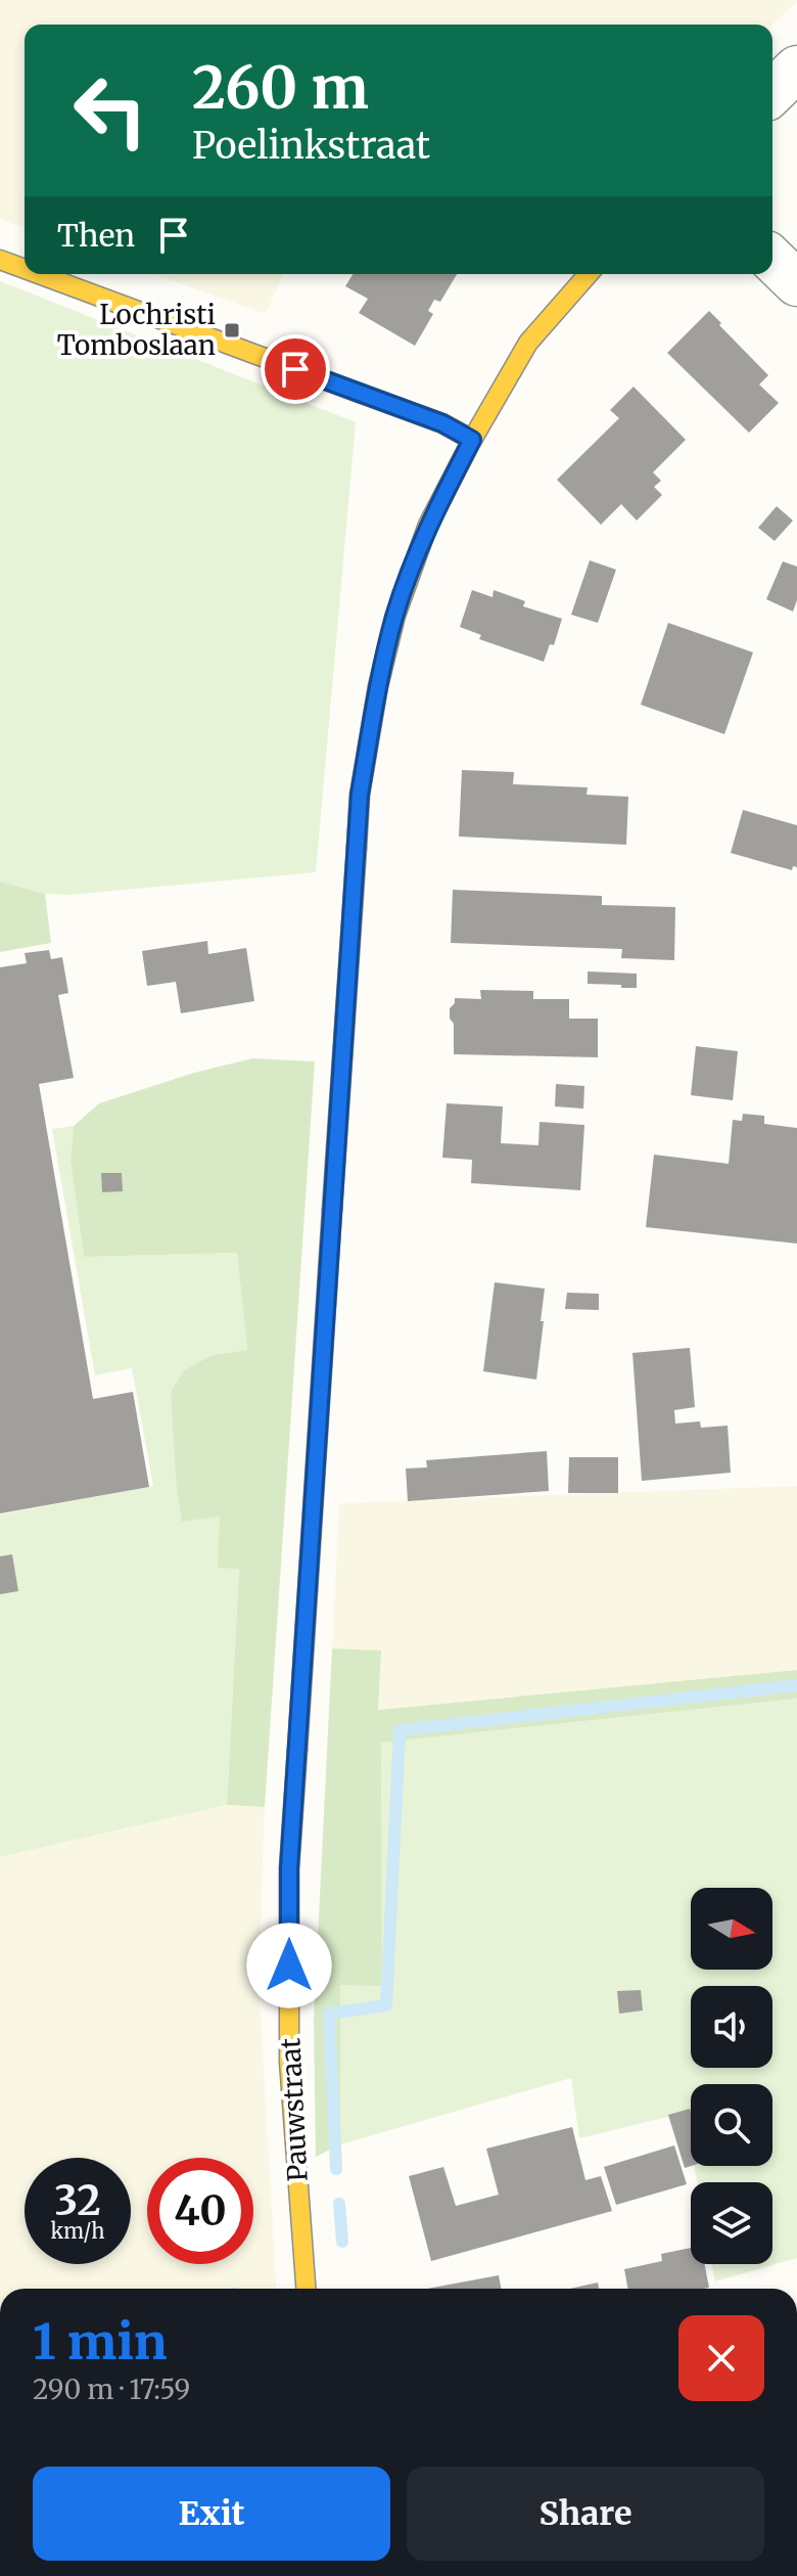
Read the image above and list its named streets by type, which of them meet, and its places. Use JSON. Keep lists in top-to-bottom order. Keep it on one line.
{"streets":{"street":["Pauwstraat"]},"places":{"transit":["Lochristi Tomboslaan"]},"north":"right","page":{"turn":["260 m","Poelinkstraat"],"then":"Then","speed":"32 km/h","limit":"40","heading":["1 min","290 m · 17:59"],"buttons":["Exit","Share"]}}
